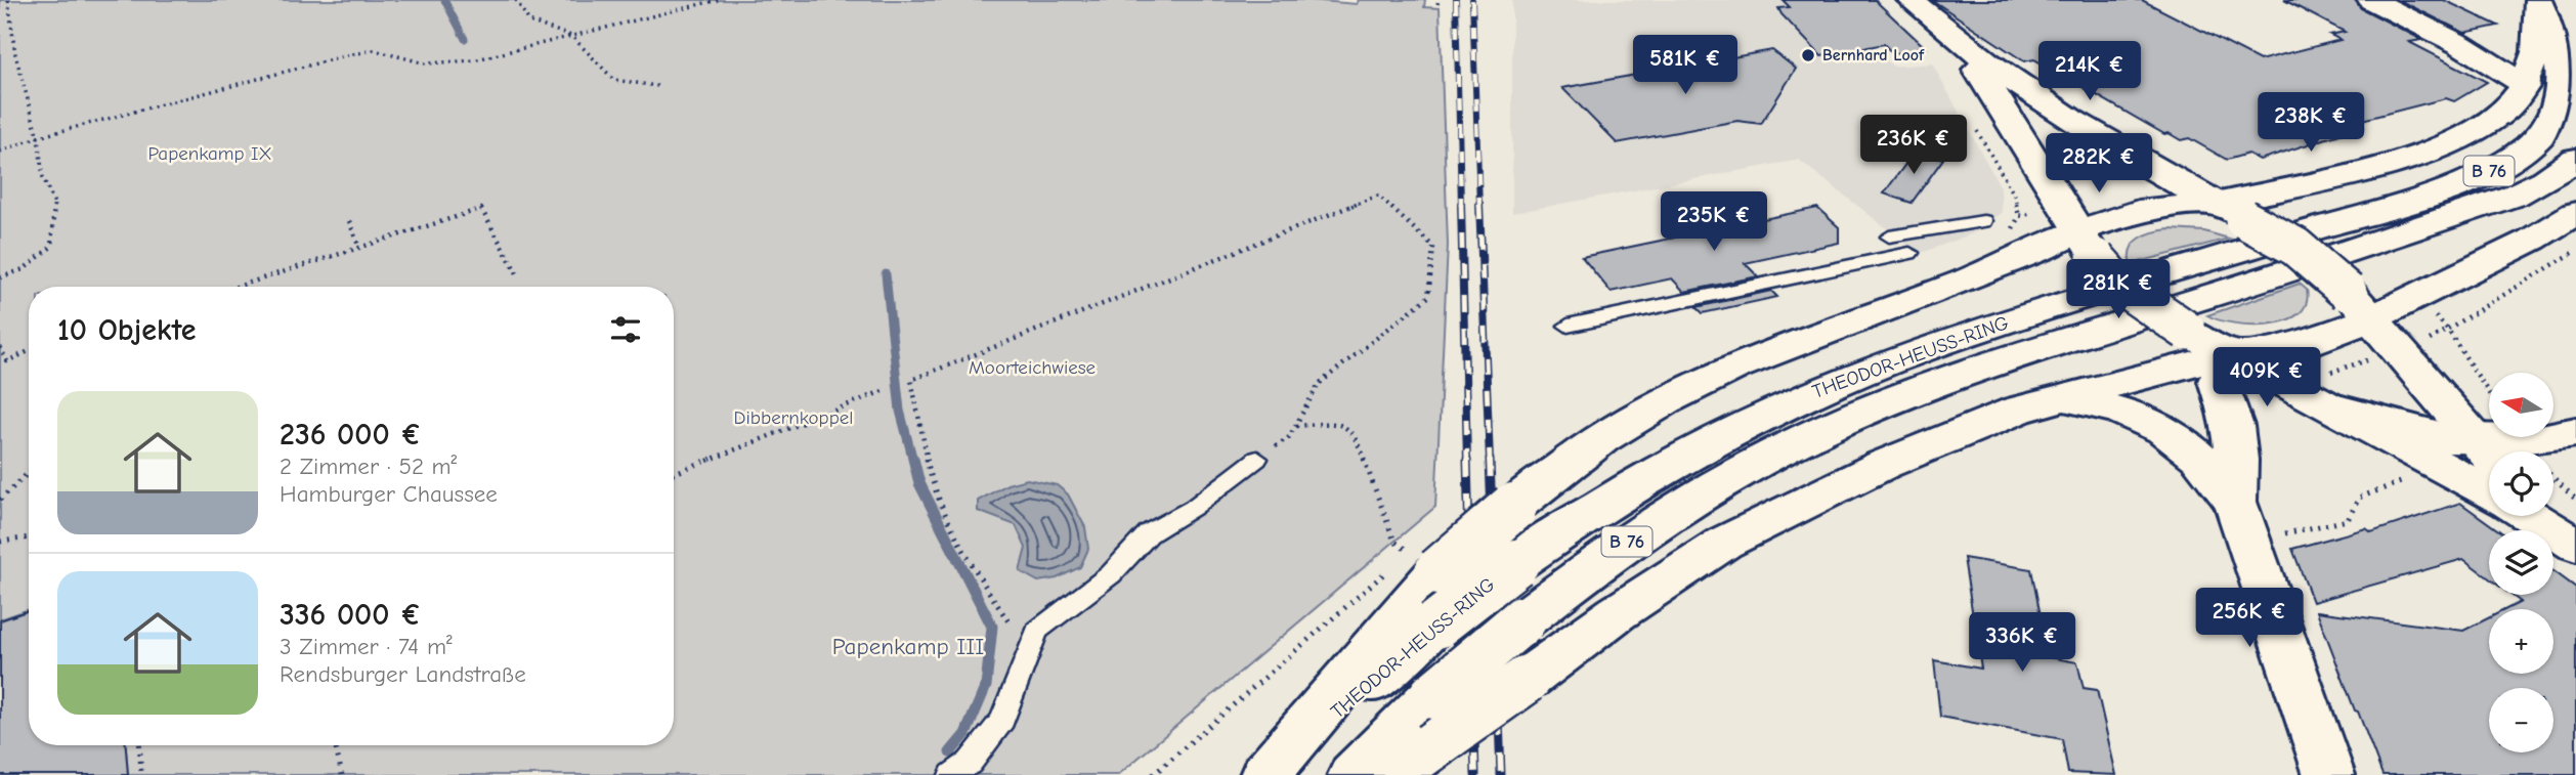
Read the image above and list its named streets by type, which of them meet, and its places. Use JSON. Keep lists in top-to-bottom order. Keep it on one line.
{"streets":{"main road":["B 76","THEODOR-HEUSS-RING"]},"parks":["Papenkamp IX","Moorteichwiese","Dibbernkoppel","Papenkamp III"],"places":["Bernhard Loof"],"north":"left","page":{"price":["581K €","214K €","238K €","236K €","282K €","235K €","281K €","409K €","256K €","336K €"],"heading":"10 Objekte","map_buttons":["+","−"],"list":[{"name":"236 000 €","note":"2 Zimmer · 52 m² · Hamburger Chaussee"},{"name":"336 000 €","note":"3 Zimmer · 74 m² · Rendsburger Landstraße"}]}}
